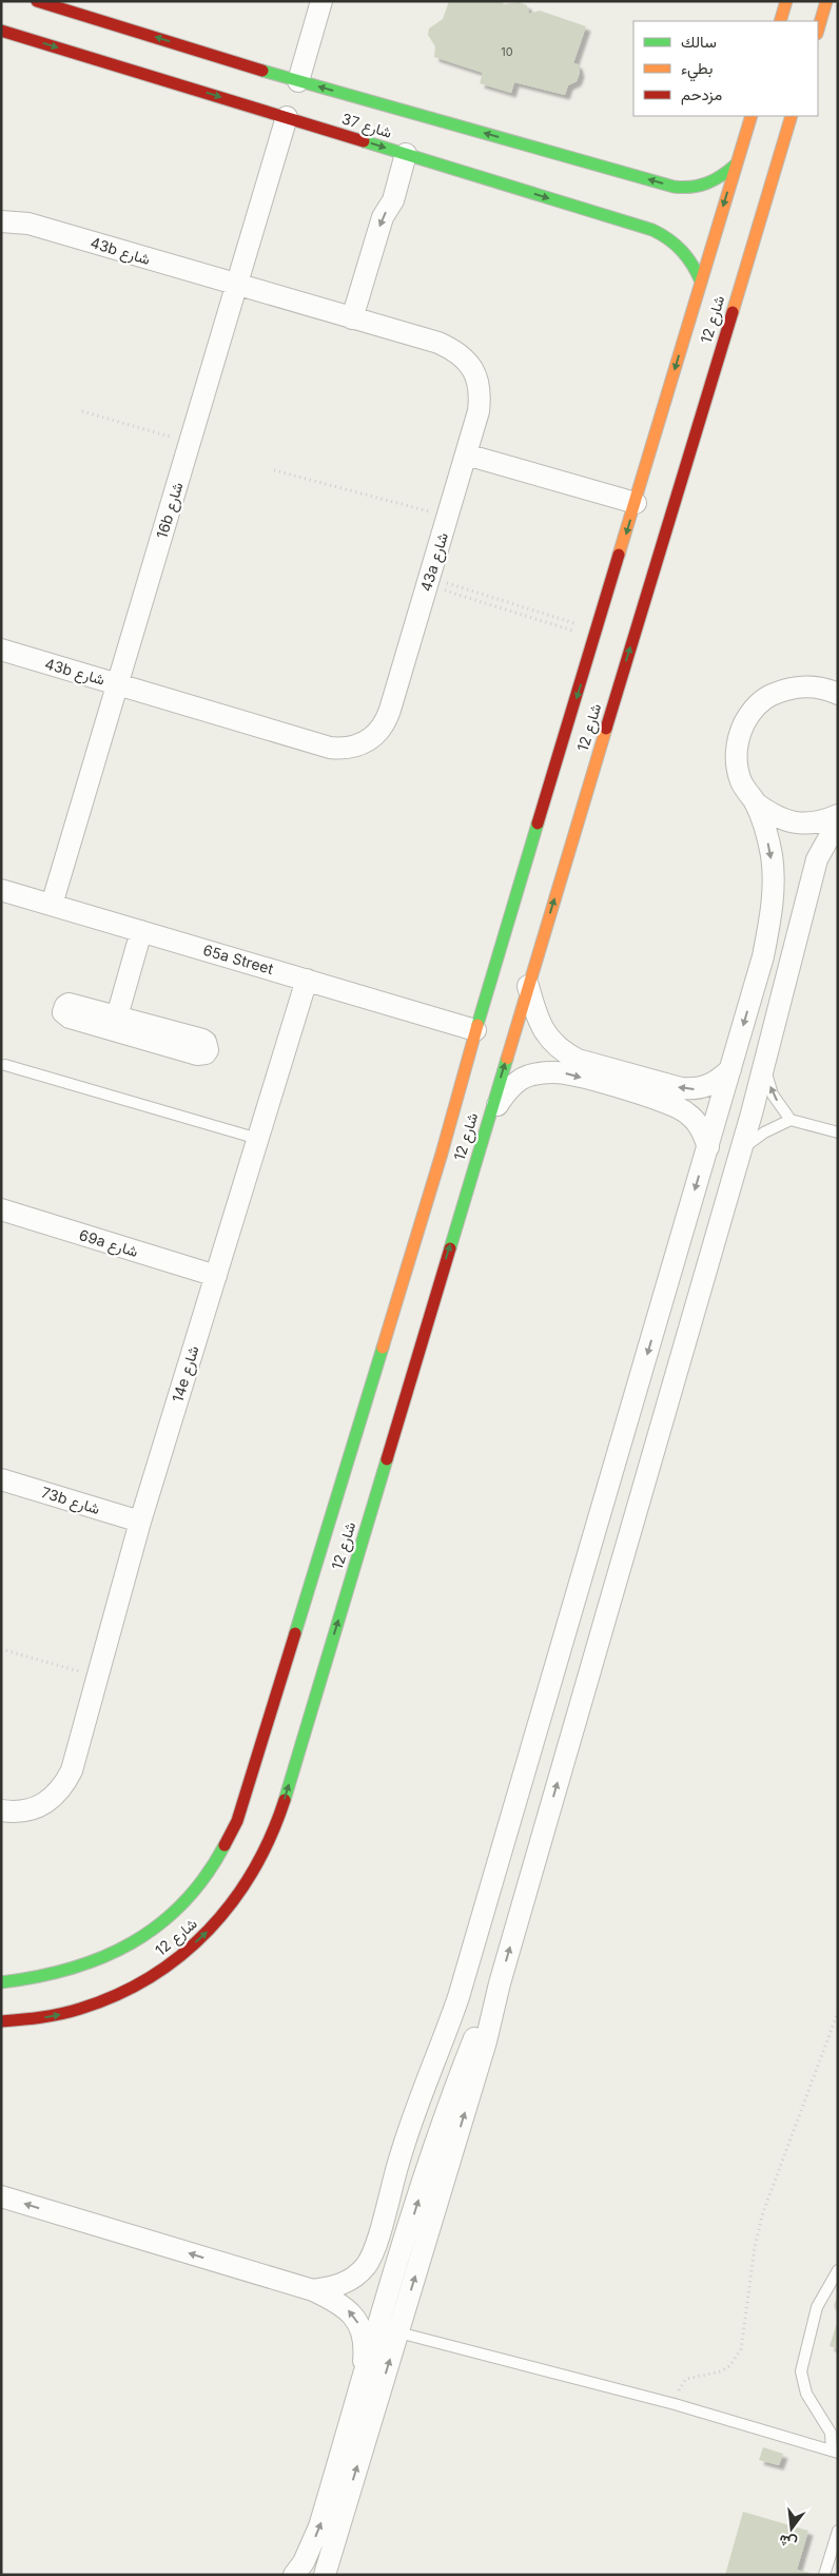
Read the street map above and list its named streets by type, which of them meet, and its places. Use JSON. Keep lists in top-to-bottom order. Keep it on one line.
{"streets":{"street":["شارع 37","43b شارع","شارع 12","16b شارع","43a شارع","65a Street","69a شارع","14e شارع","73b شارع"]},"crossings":[["شارع 37","شارع 12"],["شارع 37","16b شارع"],["43b شارع","16b شارع"],["43b شارع","43a شارع"],["شارع 12","65a Street"],["16b شارع","43a شارع"],["16b شارع","65a Street"],["65a Street","14e شارع"],["69a شارع","14e شارع"],["14e شارع","73b شارع"]],"house_numbers":["10"],"legend":["سالك","بطيء","مزدحم"],"north":"bottom"}
